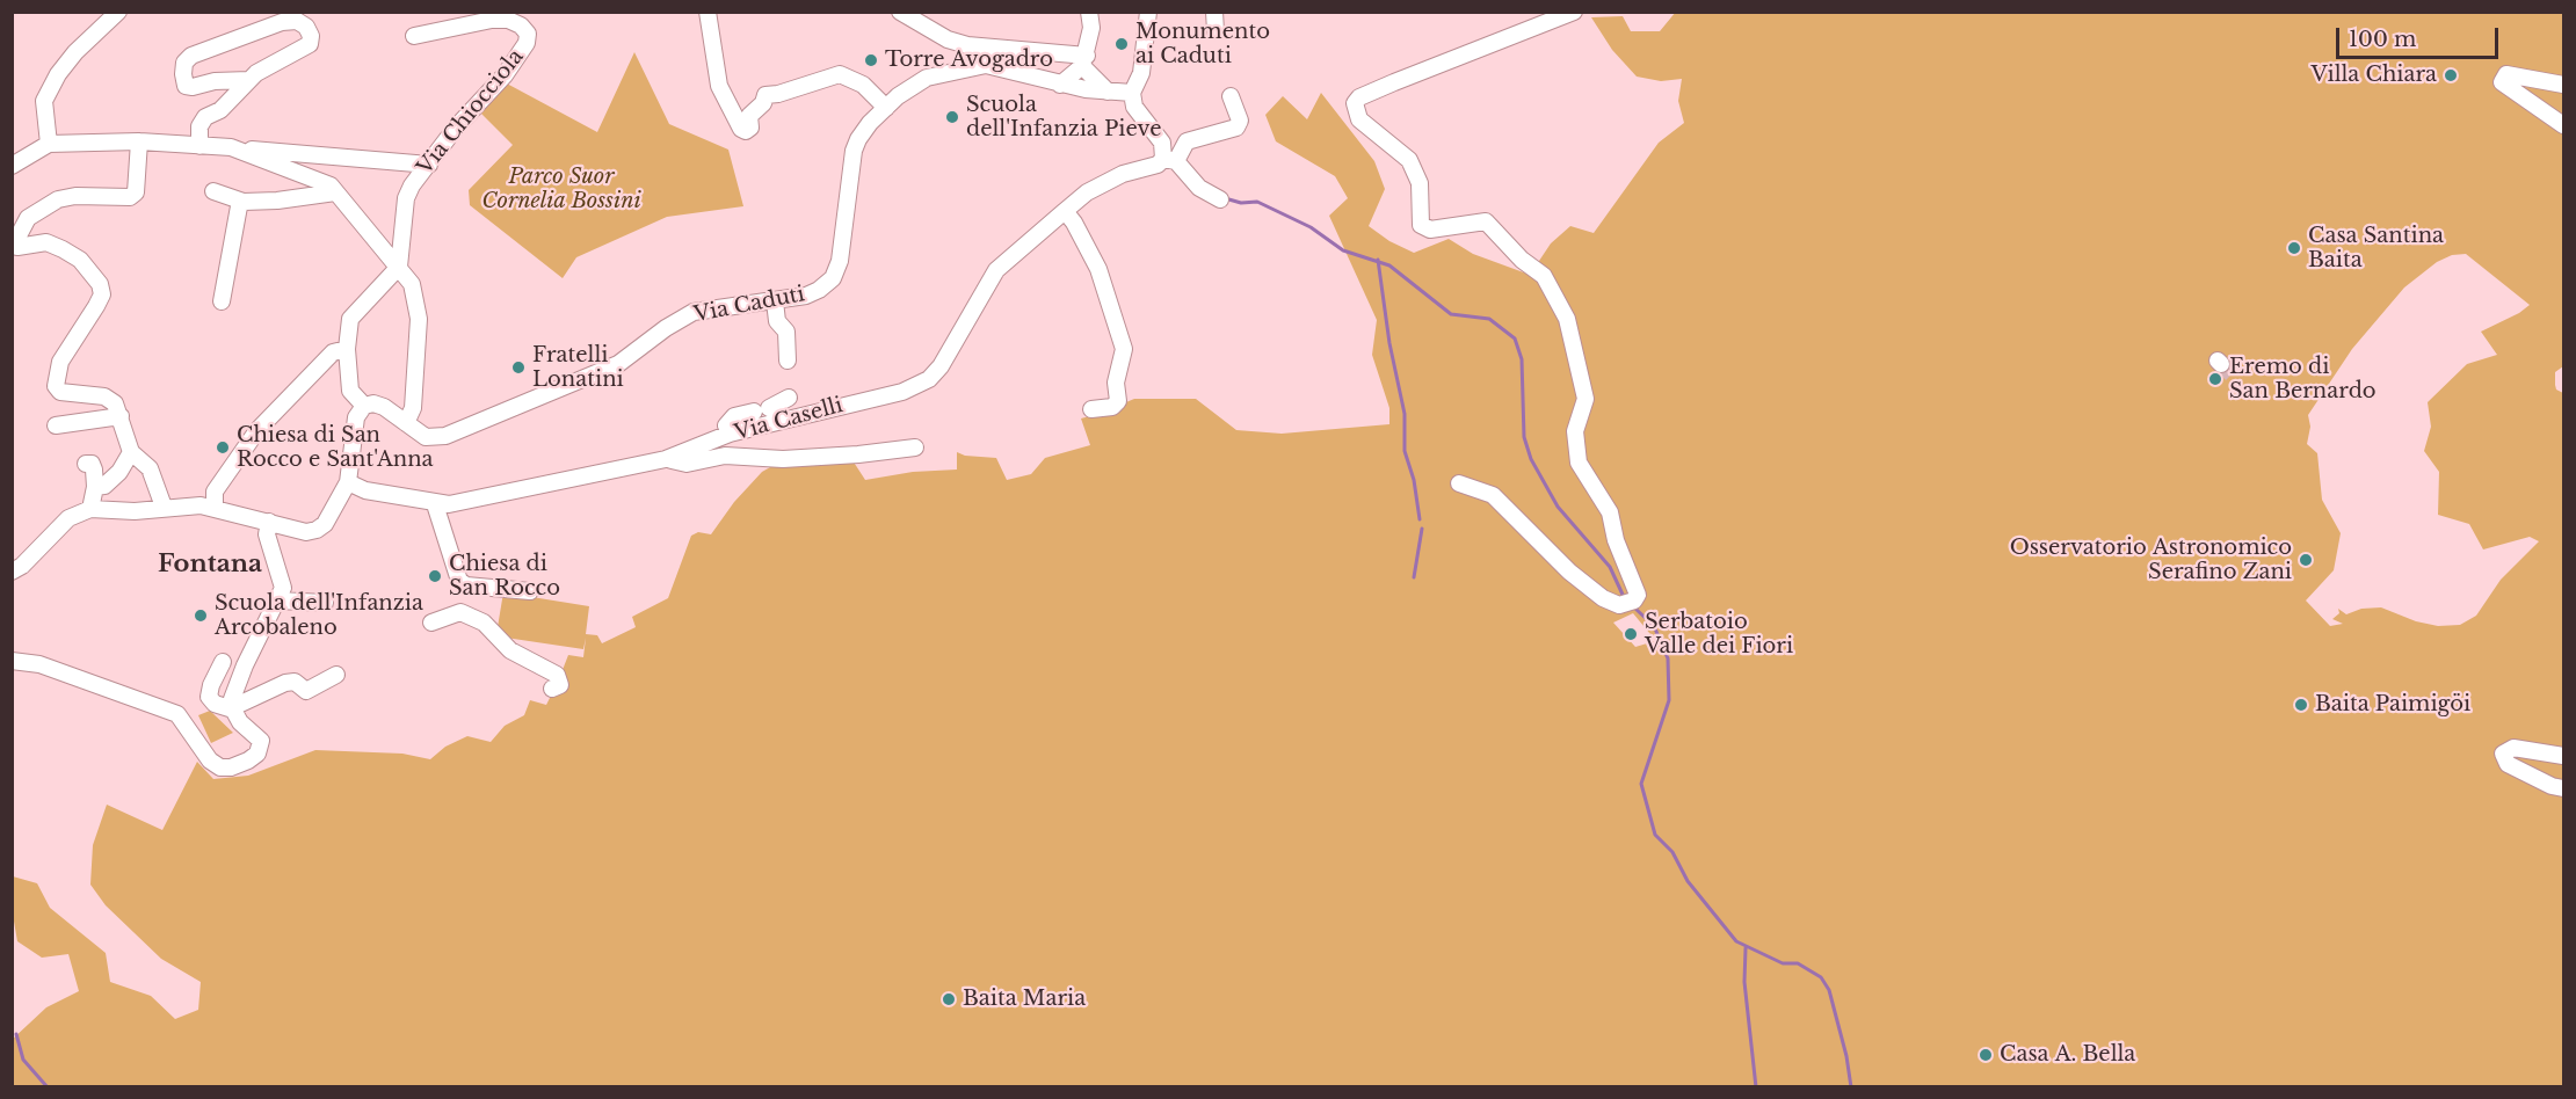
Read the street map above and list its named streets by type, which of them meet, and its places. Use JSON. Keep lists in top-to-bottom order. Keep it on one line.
{"streets":{"street":["Via Chiocciola","Via Caduti","Via Caselli"]},"districts":["Fontana"],"parks":["Parco Suor Cornelia Bossini"],"places":["Monumento ai Caduti","Torre Avogadro","Villa Chiara","Scuola dell'Infanzia Pieve","Casa Santina Baita","Fratelli Lonatini","Eremo di San Bernardo","Chiesa di San Rocco e Sant'Anna","Osservatorio Astronomico Serafino Zani","Chiesa di San Rocco","Scuola dell'Infanzia Arcobaleno","Serbatoio Valle dei Fiori","Baita Paimigöi","Baita Maria","Casa A. Bella"],"scale_bar":"100 m"}
